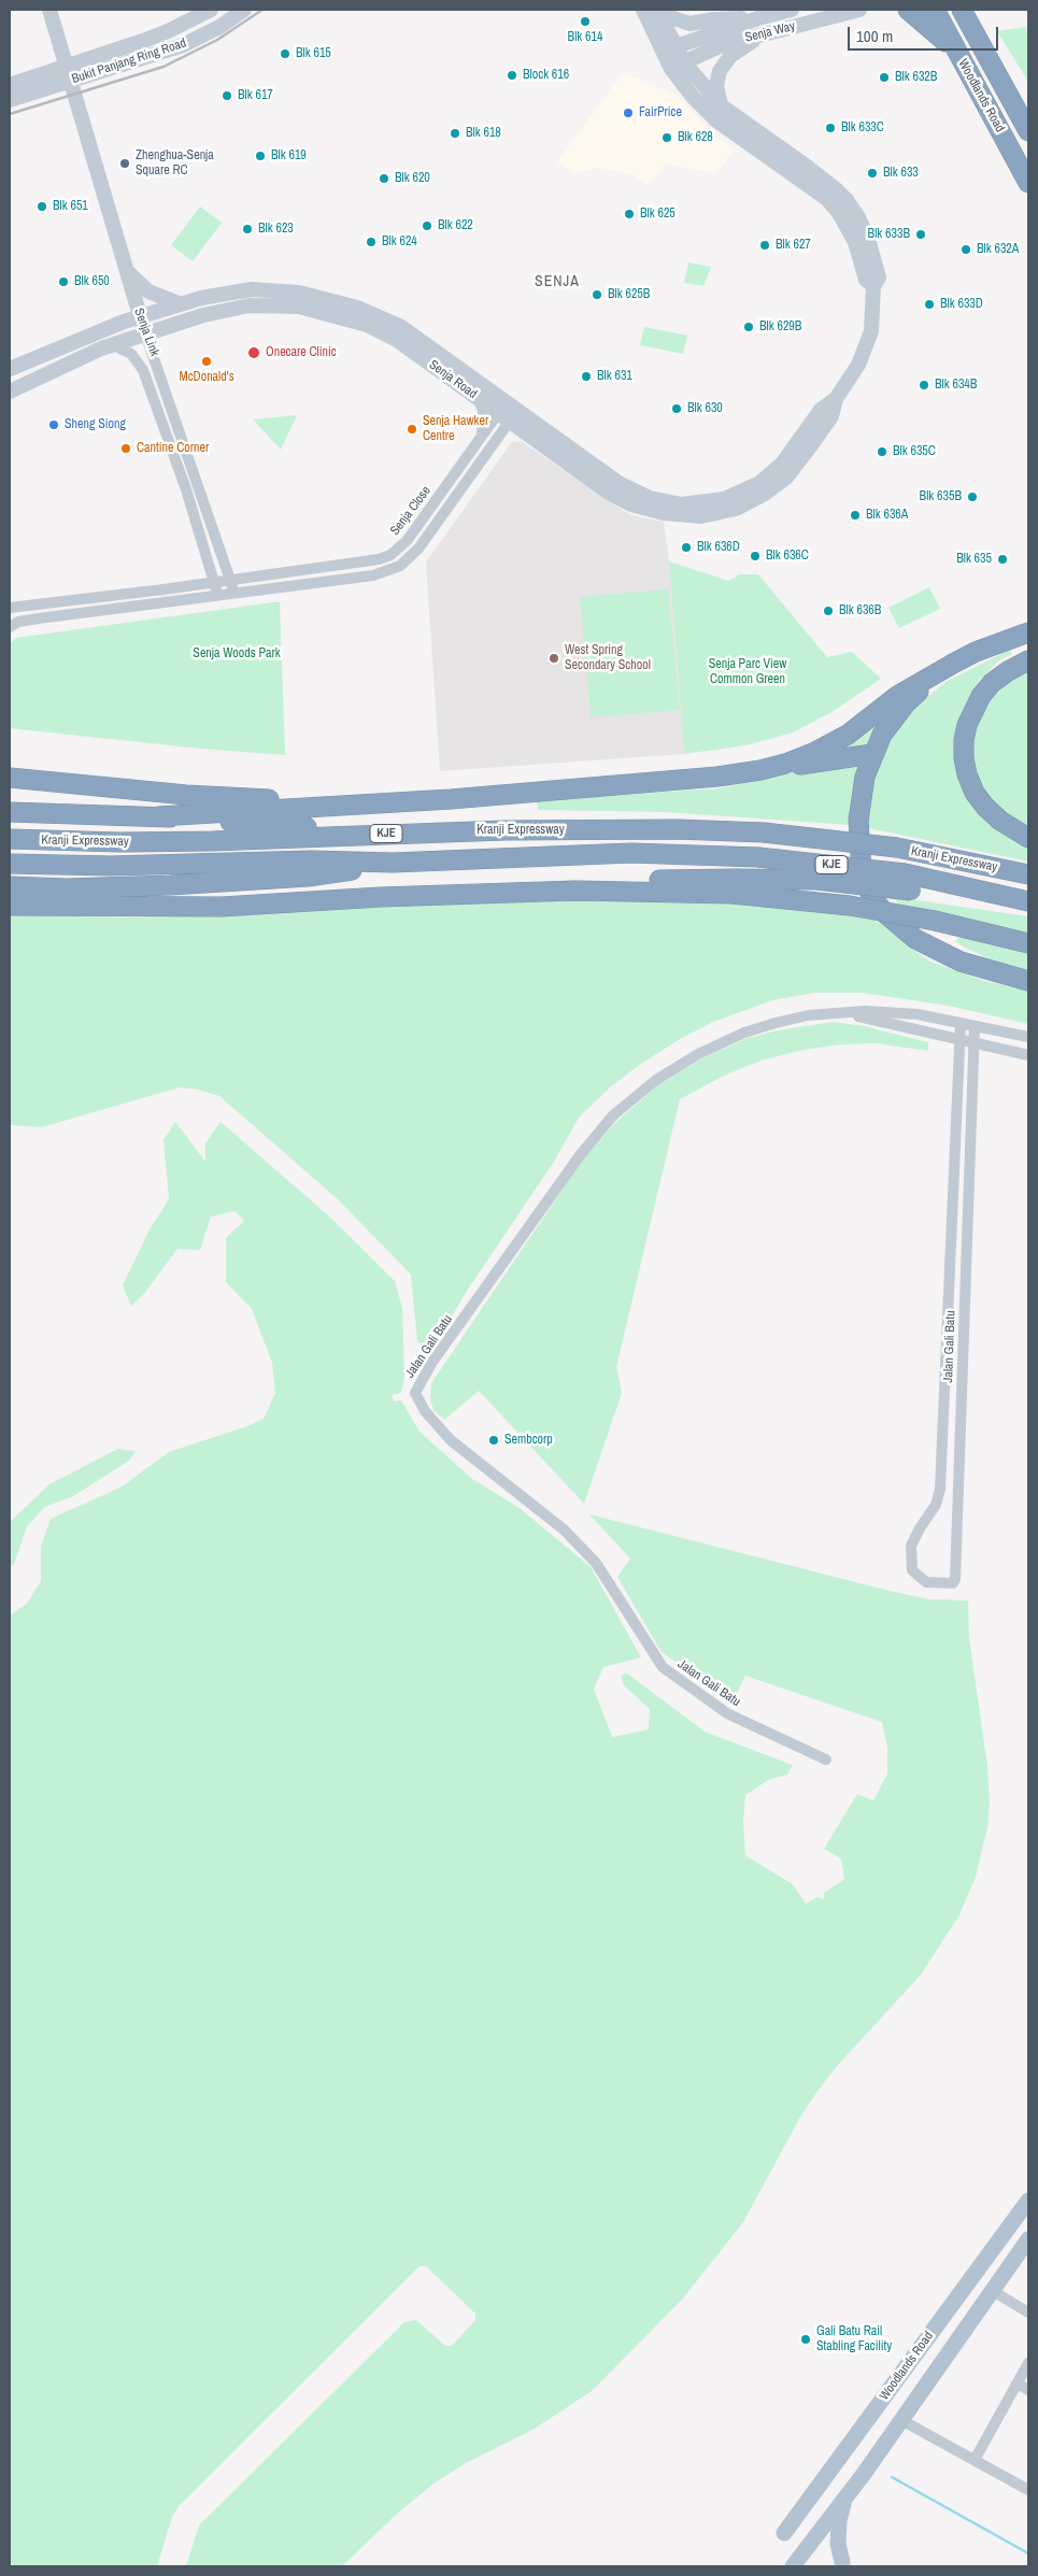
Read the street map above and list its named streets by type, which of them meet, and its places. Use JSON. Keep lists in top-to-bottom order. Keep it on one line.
{"streets":{"highway":["Woodlands Road","Kranji Expressway","KJE"],"street":["Senja Way","Bukit Panjang Ring Road","Senja Link","Senja Road","Senja Close","Jalan Gali Batu"]},"crossings":[["Senja Way","Senja Road"],["Bukit Panjang Ring Road","Senja Link"],["Senja Link","Senja Road"],["Senja Link","Senja Close"],["Senja Road","Senja Close"],["Kranji Expressway","KJE"]],"districts":["SENJA"],"parks":["Senja Woods Park","Senja Parc View Common Green"],"places":["Blk 614","Blk 615","Block 616","Blk 632B","Blk 617","FairPrice","Blk 633C","Blk 618","Blk 628","Blk 619","Zhenghua-Senja Square RC","Blk 633","Blk 620","Blk 651","Blk 625","Blk 622","Blk 623","Blk 633B","Blk 624","Blk 627","Blk 632A","Blk 650","Blk 625B","Blk 633D","Blk 629B","Onecare Clinic","McDonald's","Blk 631","Blk 634B","Blk 630","Sheng Siong","Senja Hawker Centre","Cantine Corner","Blk 635C","Blk 635B","Blk 636A","Blk 636D","Blk 636C","Blk 635","Blk 636B","West Spring Secondary School","Sembcorp","Gali Batu Rail Stabling Facility"],"scale_bar":"100 m"}
